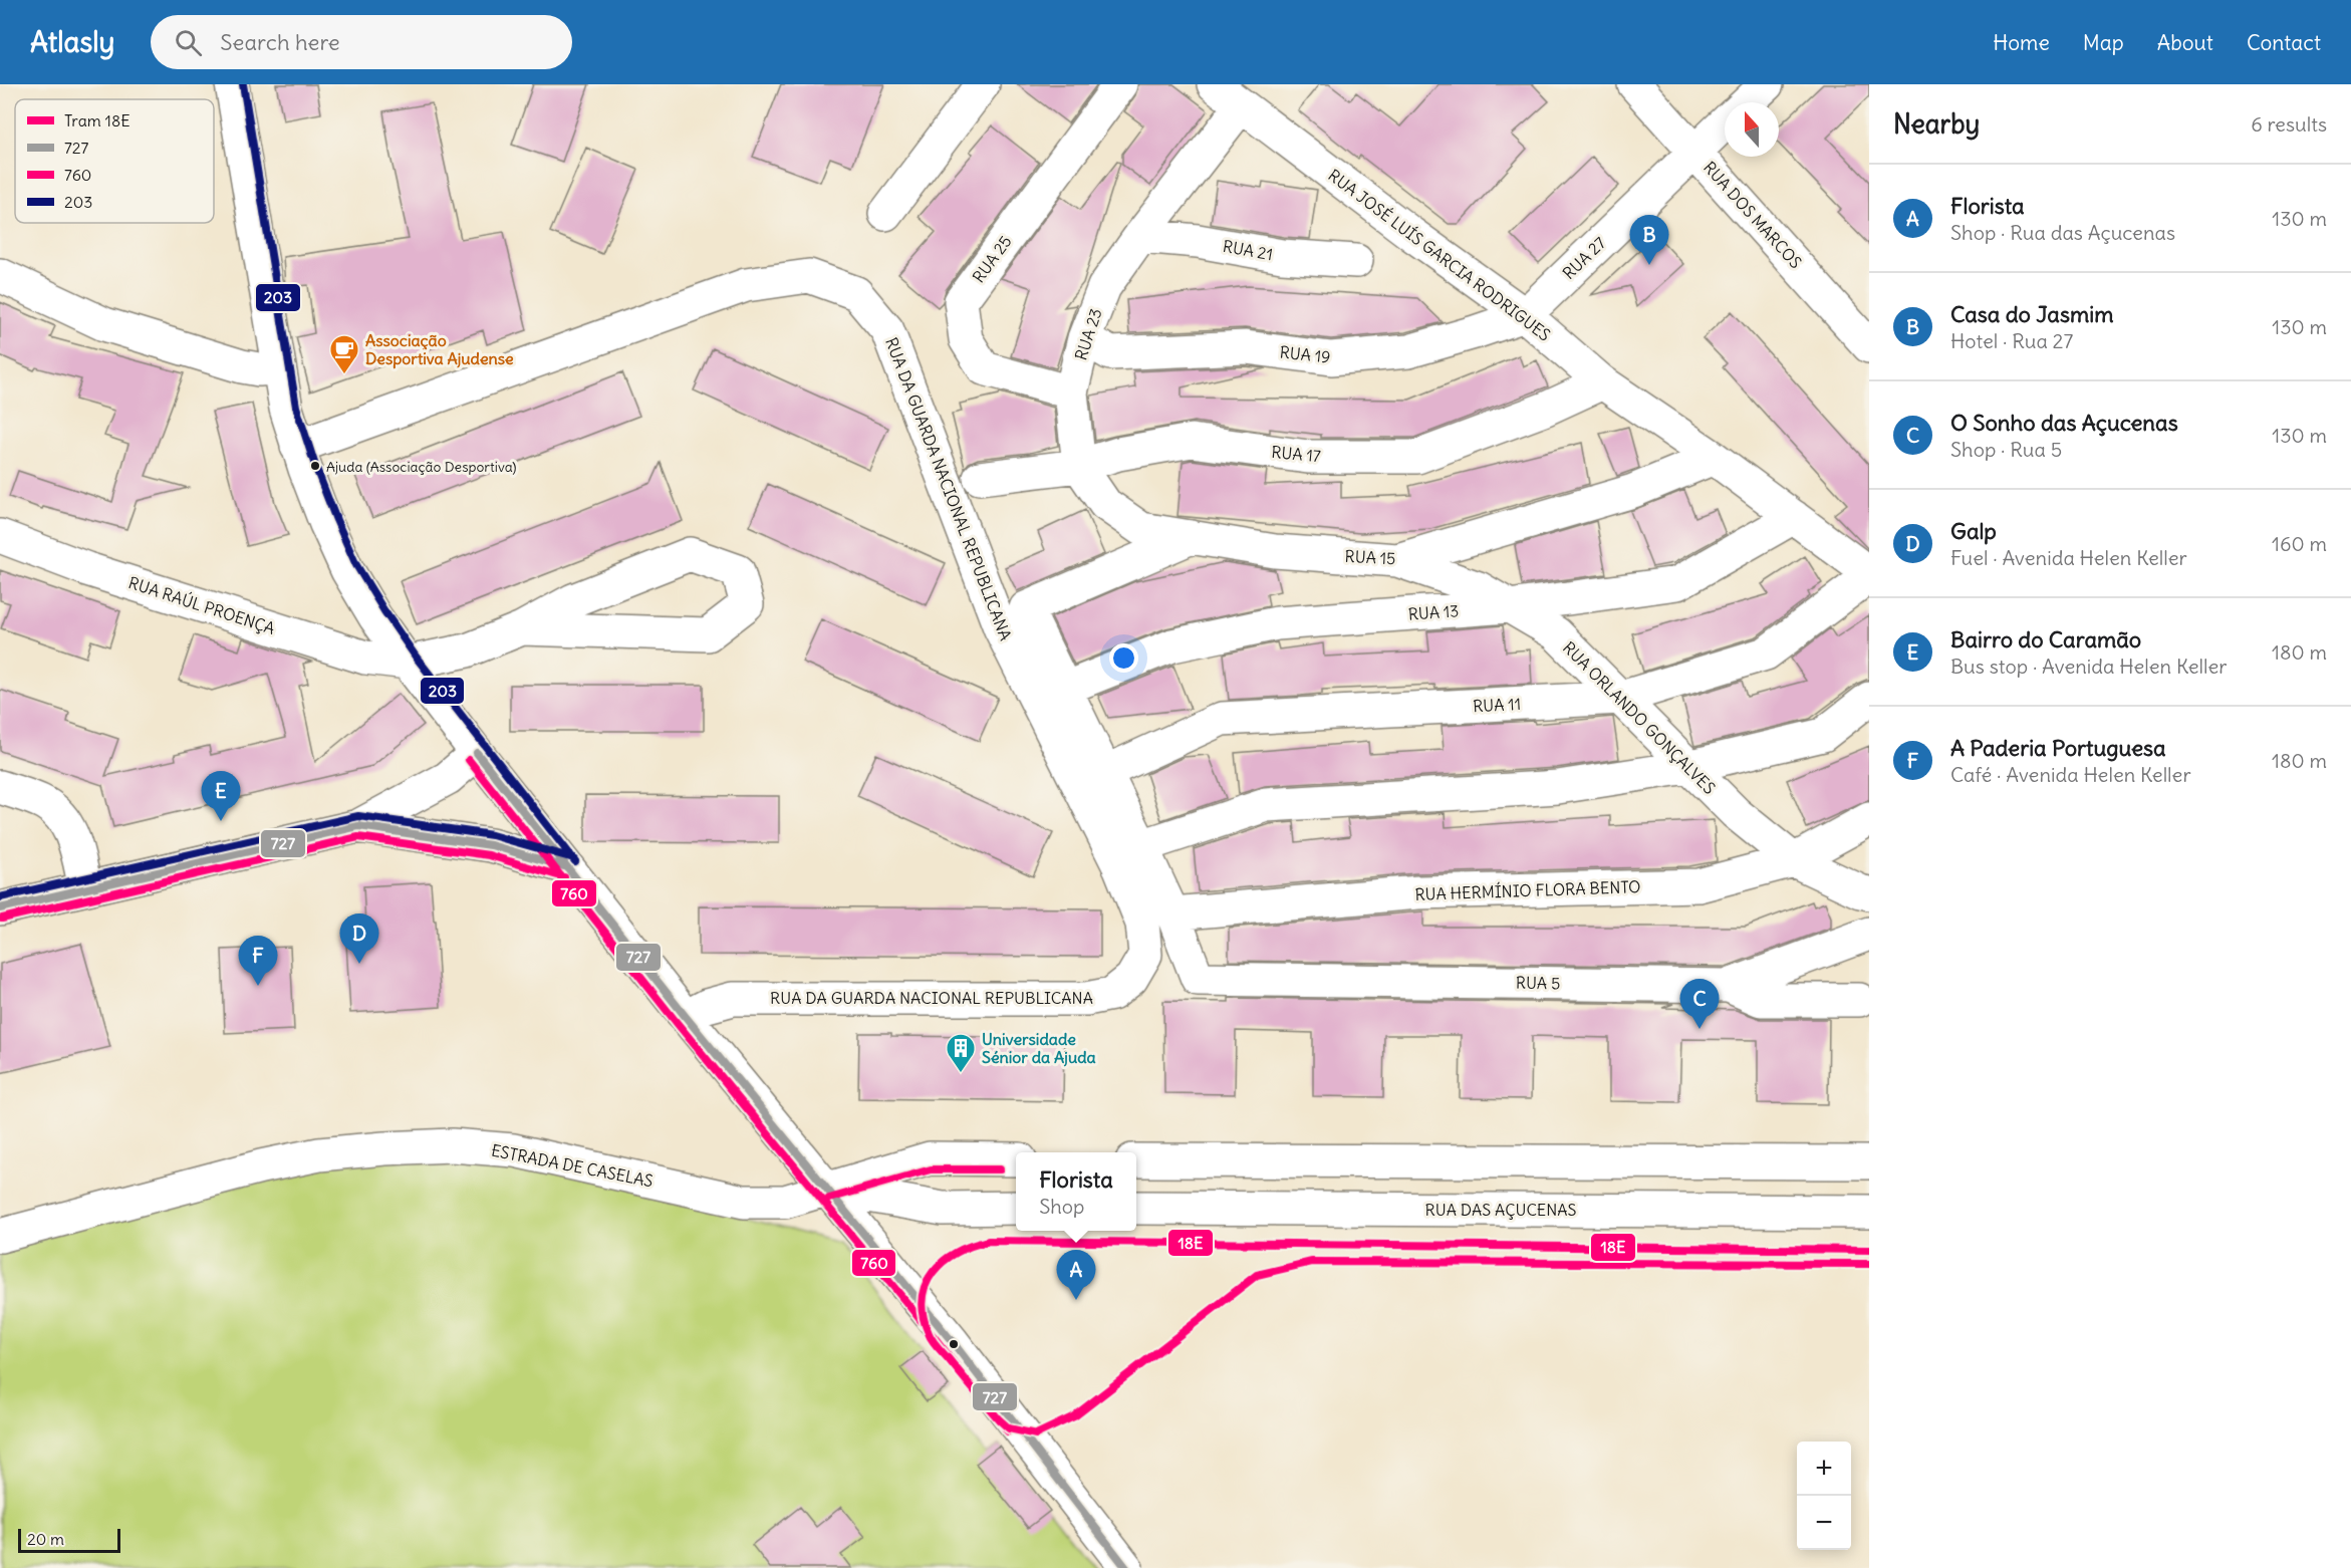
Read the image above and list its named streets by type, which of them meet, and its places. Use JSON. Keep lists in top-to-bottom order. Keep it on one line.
{"streets":{"street":["RUA DOS MARCOS","RUA 21","RUA JOSÉ LUÍS GARCIA RODRIGUES","RUA 27","RUA 25","RUA 23","RUA 19","RUA 17","RUA DA GUARDA NACIONAL REPUBLICANA","RUA 15","RUA RAÚL PROENÇA","RUA 13","RUA 11","RUA ORLANDO GONÇALVES","RUA HERMÍNIO FLORA BENTO","RUA 5","ESTRADA DE CASELAS","RUA DAS AÇUCENAS"]},"crossings":[["RUA DOS MARCOS","RUA 27"],["RUA 21","RUA 23"],["RUA JOSÉ LUÍS GARCIA RODRIGUES","RUA 27"],["RUA JOSÉ LUÍS GARCIA RODRIGUES","RUA 23"],["RUA JOSÉ LUÍS GARCIA RODRIGUES","RUA 19"],["RUA JOSÉ LUÍS GARCIA RODRIGUES","RUA 17"],["RUA JOSÉ LUÍS GARCIA RODRIGUES","RUA 15"],["RUA JOSÉ LUÍS GARCIA RODRIGUES","RUA 13"],["RUA JOSÉ LUÍS GARCIA RODRIGUES","RUA 11"],["RUA 27","RUA 19"],["RUA 25","RUA 23"],["RUA 23","RUA 19"],["RUA 23","RUA 17"],["RUA 23","RUA 15"],["RUA 15","RUA ORLANDO GONÇALVES"],["RUA 13","RUA ORLANDO GONÇALVES"],["RUA 11","RUA ORLANDO GONÇALVES"],["RUA ORLANDO GONÇALVES","RUA HERMÍNIO FLORA BENTO"],["RUA HERMÍNIO FLORA BENTO","RUA 5"]],"places":{"cafe":["Associação Desportiva Ajudense"],"other":["Ajuda (Associação Desportiva)"],"building":["Universidade Sénior da Ajuda"]},"lines":["transit line 203","transit line 727","transit line 760","tram line 18E"],"legend":["Tram 18E","727","760","203"],"scale_bar":"20 m","north":"top","page":{"header":"Atlasly","search":"Search here","nav":["Home","Map","About","Contact"],"heading":["Nearby","6 results"],"list":[{"mark":"A","name":"Florista","note":"Shop · Rua das Açucenas","value":"130 m"},{"mark":"B","name":"Casa do Jasmim","note":"Hotel · Rua 27","value":"130 m"},{"mark":"C","name":"O Sonho das Açucenas","note":"Shop · Rua 5","value":"130 m"},{"mark":"D","name":"Galp","note":"Fuel · Avenida Helen Keller","value":"160 m"},{"mark":"E","name":"Bairro do Caramão","note":"Bus stop · Avenida Helen Keller","value":"180 m"},{"mark":"F","name":"A Paderia Portuguesa","note":"Café · Avenida Helen Keller","value":"180 m"}],"pins":["B","E","D","F","C","A"],"popup":["Florista","Shop"],"map_buttons":["+","−"],"scale":"20 m"}}
